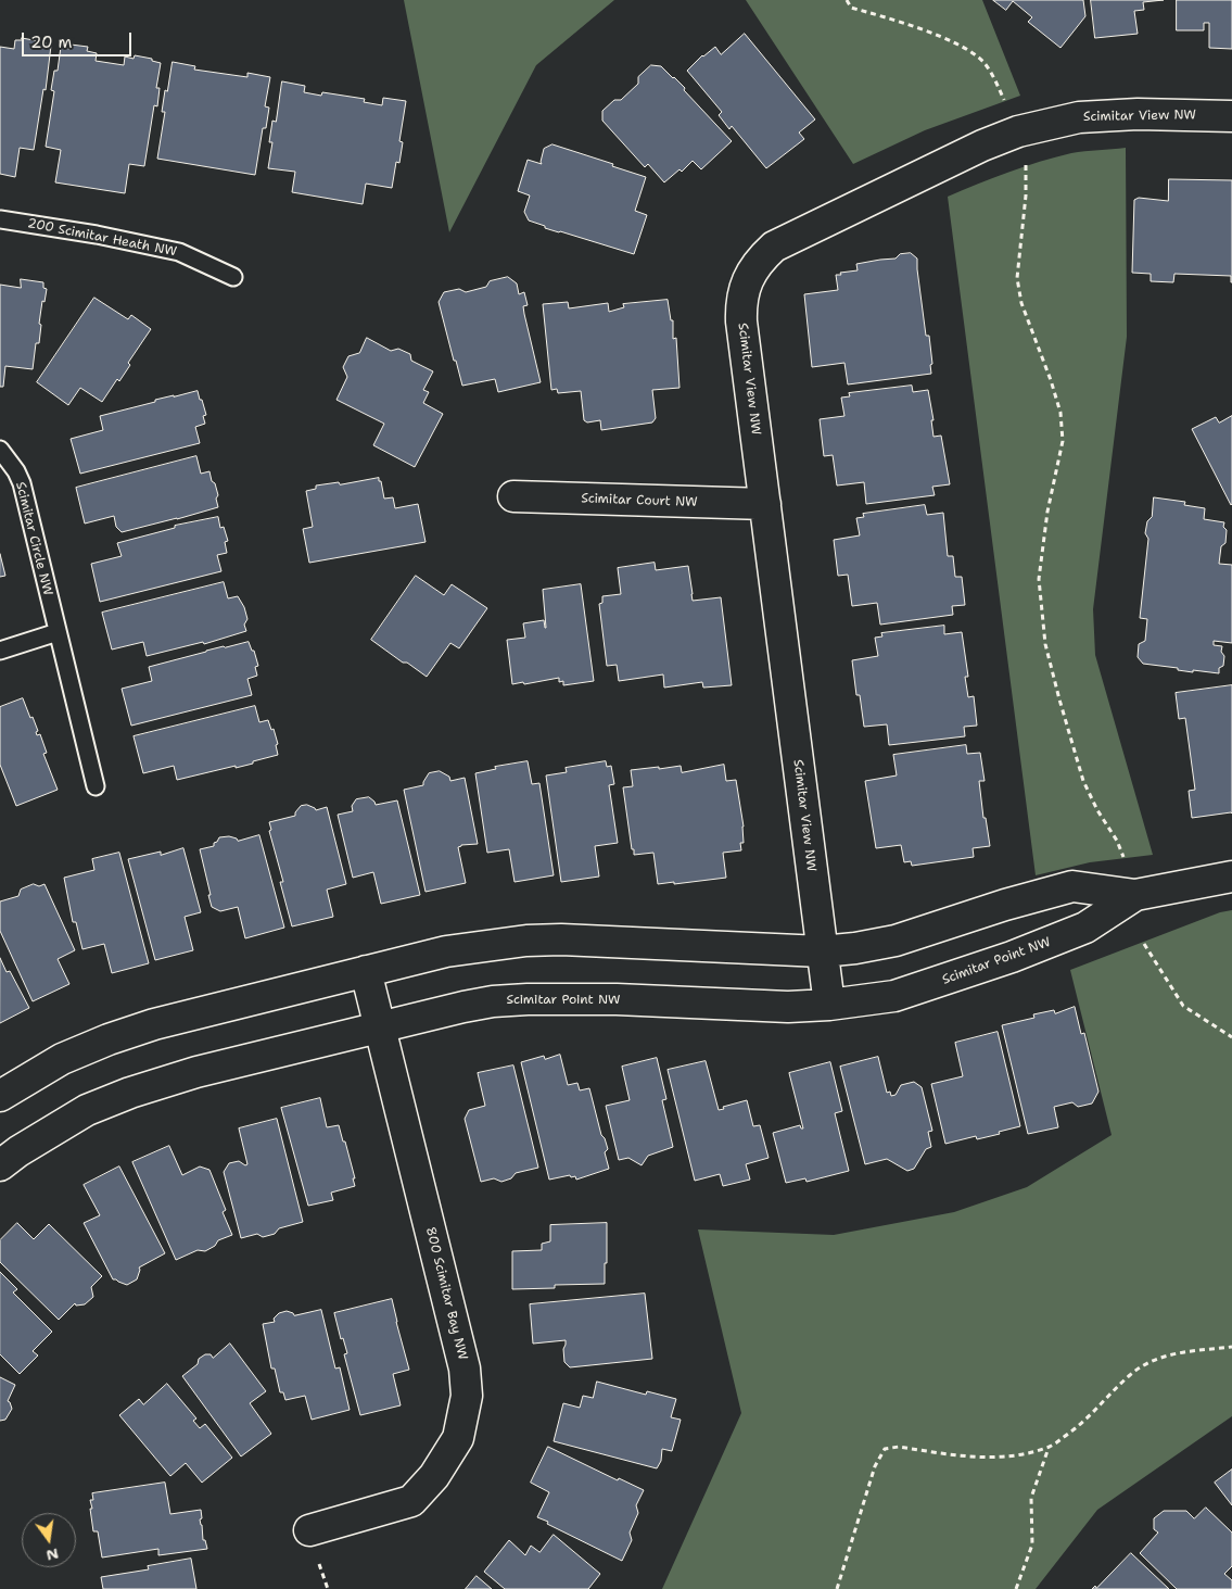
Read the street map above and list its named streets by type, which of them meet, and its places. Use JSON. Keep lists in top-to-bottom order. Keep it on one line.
{"streets":{"street":["Scimitar View NW","Scimitar Court NW","Scimitar Point NW","800 Scimitar Bay NW"],"lane":["200 Scimitar Heath NW","Scimitar Circle NW"]},"crossings":[["Scimitar View NW","Scimitar Court NW"],["Scimitar View NW","Scimitar Point NW"],["Scimitar Point NW","800 Scimitar Bay NW"]],"scale_bar":"20 m","north":"bottom"}
